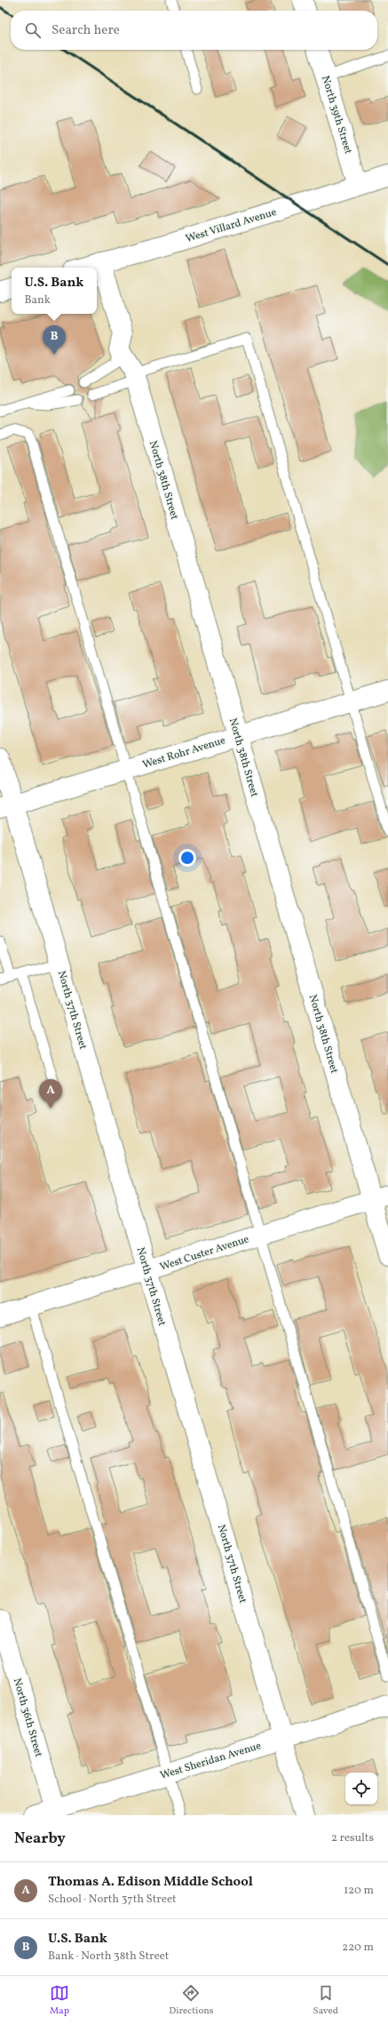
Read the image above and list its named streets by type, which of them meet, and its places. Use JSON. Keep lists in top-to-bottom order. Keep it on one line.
{"streets":{"street":["North 39th Street","West Villard Avenue","North 38th Street","West Rohr Avenue","North 37th Street","West Custer Avenue","North 36th Street","West Sheridan Avenue"]},"crossings":[["North 39th Street","West Villard Avenue"],["North 38th Street","West Rohr Avenue"],["North 38th Street","West Custer Avenue"],["West Rohr Avenue","North 37th Street"],["North 37th Street","West Custer Avenue"],["North 37th Street","West Sheridan Avenue"],["North 36th Street","West Sheridan Avenue"]],"page":{"search":"Search here","popup":["U.S. Bank","Bank"],"pins":["B","A"],"heading":["Nearby","2 results"],"list":[{"mark":"A","name":"Thomas A. Edison Middle School","note":"School · North 37th Street","value":"120 m"},{"mark":"B","name":"U.S. Bank","note":"Bank · North 38th Street","value":"220 m"}],"nav":["Map","Directions","Saved"]}}
